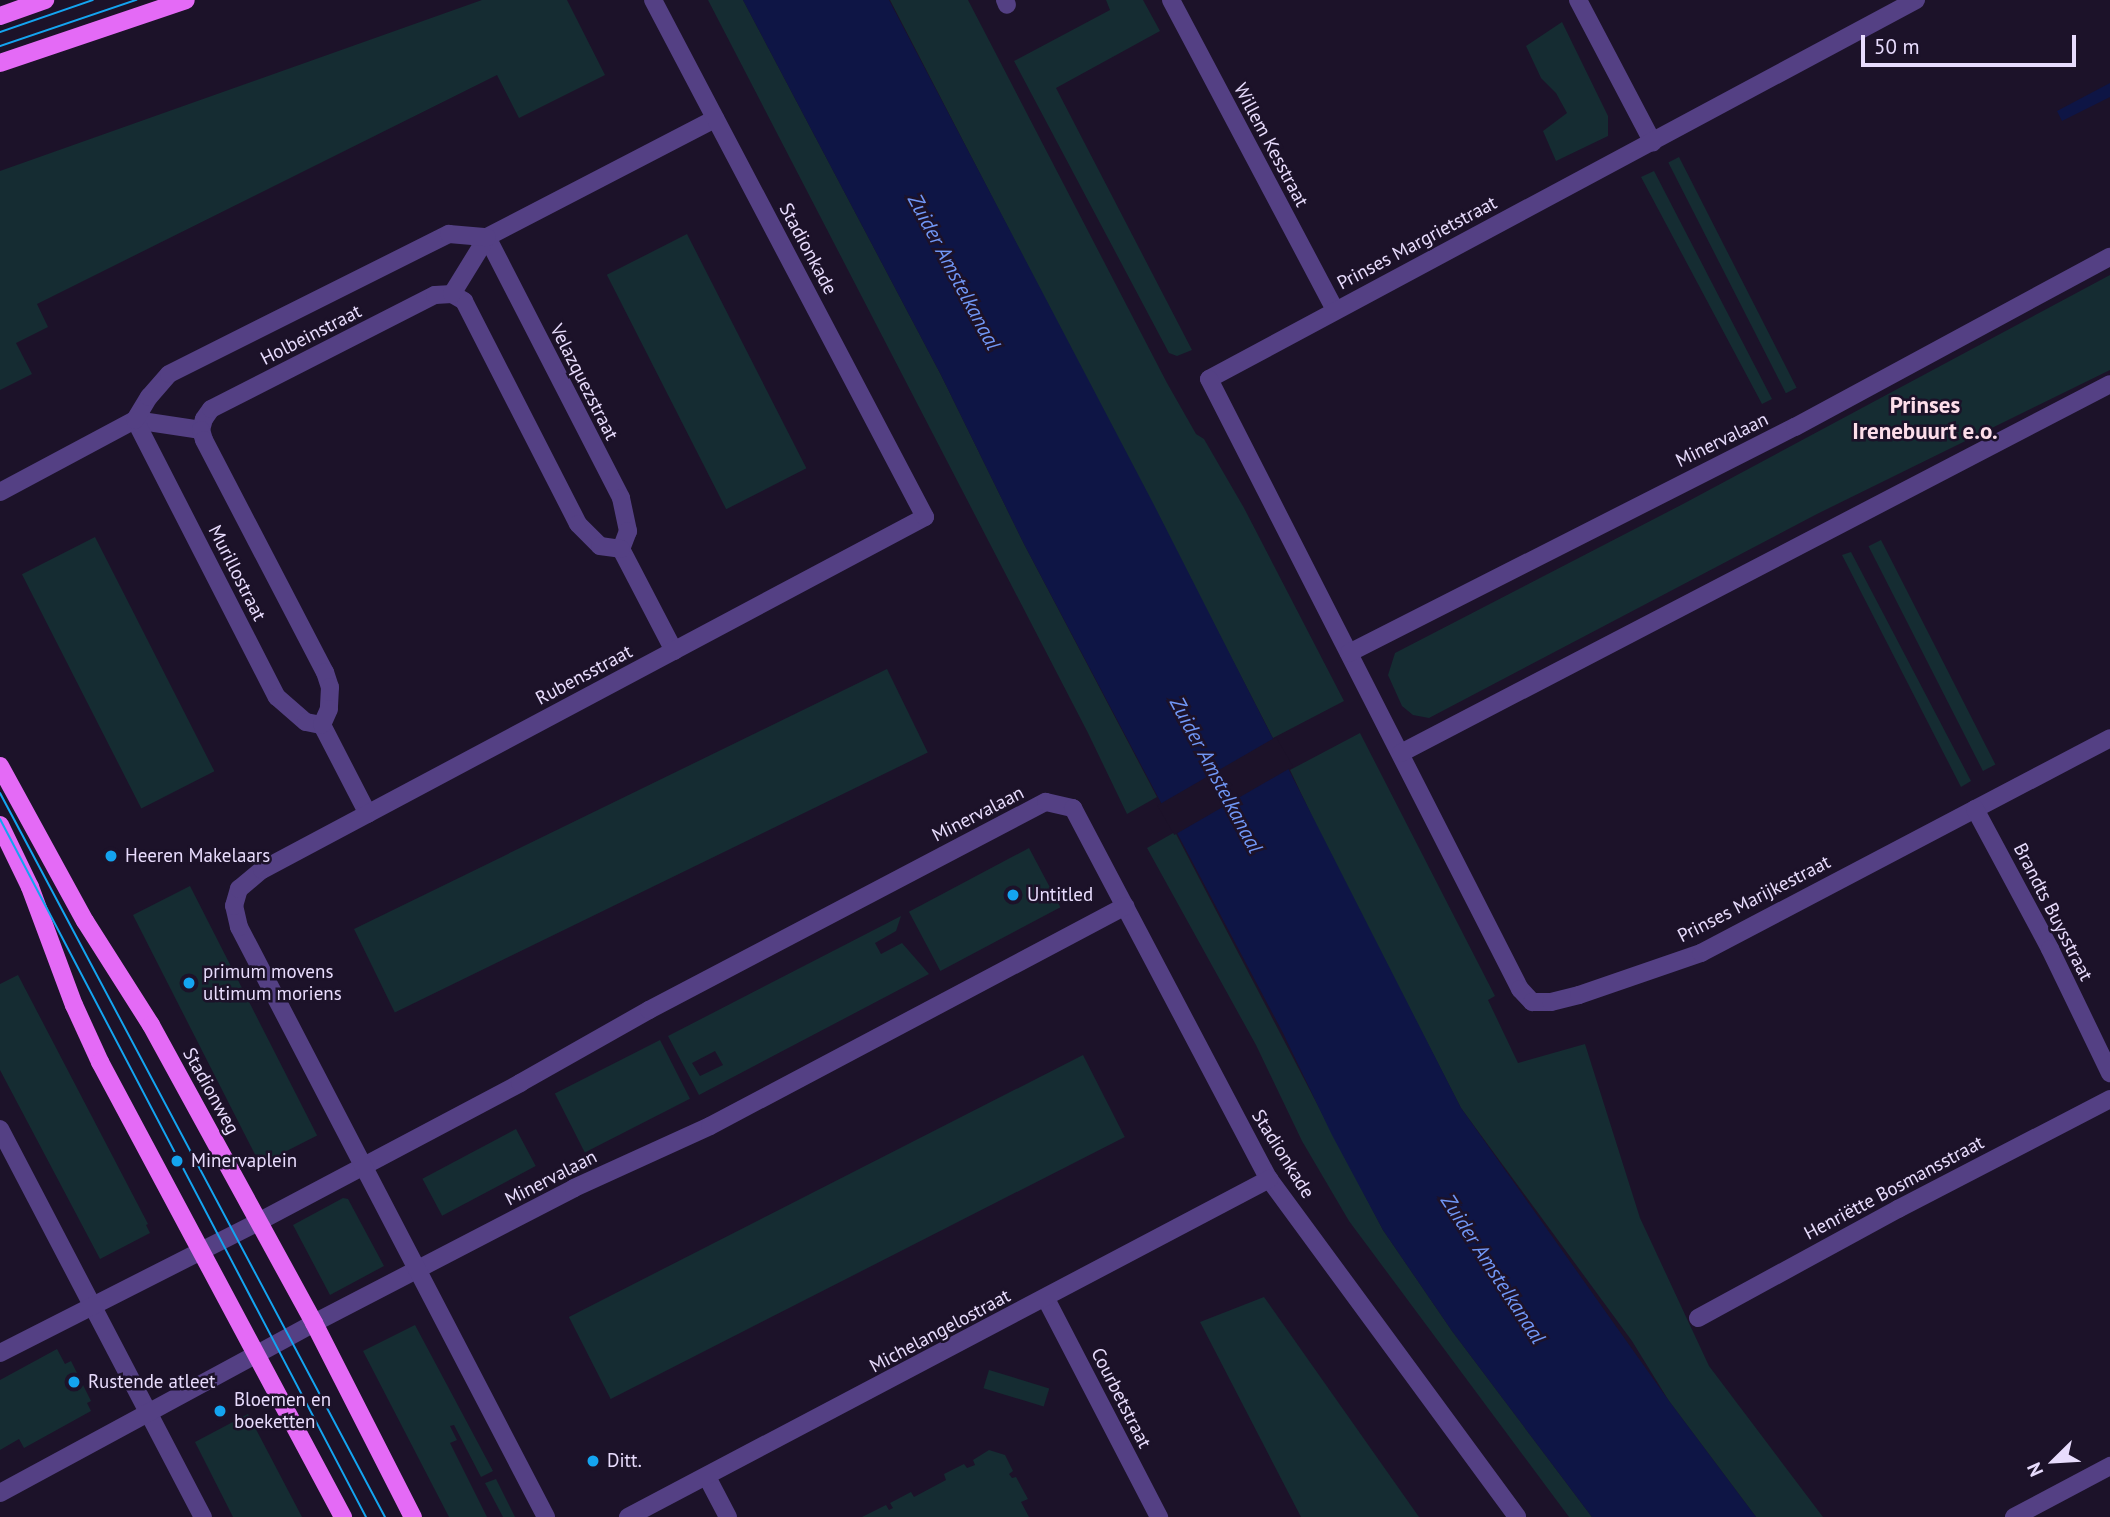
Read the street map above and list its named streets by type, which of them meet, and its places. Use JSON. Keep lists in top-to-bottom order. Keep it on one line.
{"streets":{"main road":["Stadionweg"],"street":["Willem Kesstraat","Prinses Margrietstraat","Stadionkade","Holbeinstraat","Velazquezstraat","Minervalaan","Murillostraat","Rubensstraat","Prinses Marijkestraat","Brandts Buysstraat","Henriëtte Bosmansstraat","Michelangelostraat","Courbetstraat"]},"crossings":[["Willem Kesstraat","Prinses Margrietstraat"],["Prinses Margrietstraat","Minervalaan"],["Prinses Margrietstraat","Prinses Marijkestraat"],["Stadionkade","Minervalaan"],["Stadionkade","Rubensstraat"],["Stadionkade","Michelangelostraat"],["Holbeinstraat","Velazquezstraat"],["Holbeinstraat","Murillostraat"],["Minervalaan","Rubensstraat"],["Minervalaan","Prinses Marijkestraat"],["Minervalaan","Stadionweg"],["Prinses Marijkestraat","Brandts Buysstraat"],["Michelangelostraat","Courbetstraat"]],"districts":["Prinses Irenebuurt e.o."],"water":["Zuider Amstelkanaal"],"places":["Heeren Makelaars","Untitled","primum movens ultimum moriens","Minervaplein","Rustende atleet","Bloemen en boeketten","Ditt."],"scale_bar":"50 m","north":"bottom left"}
